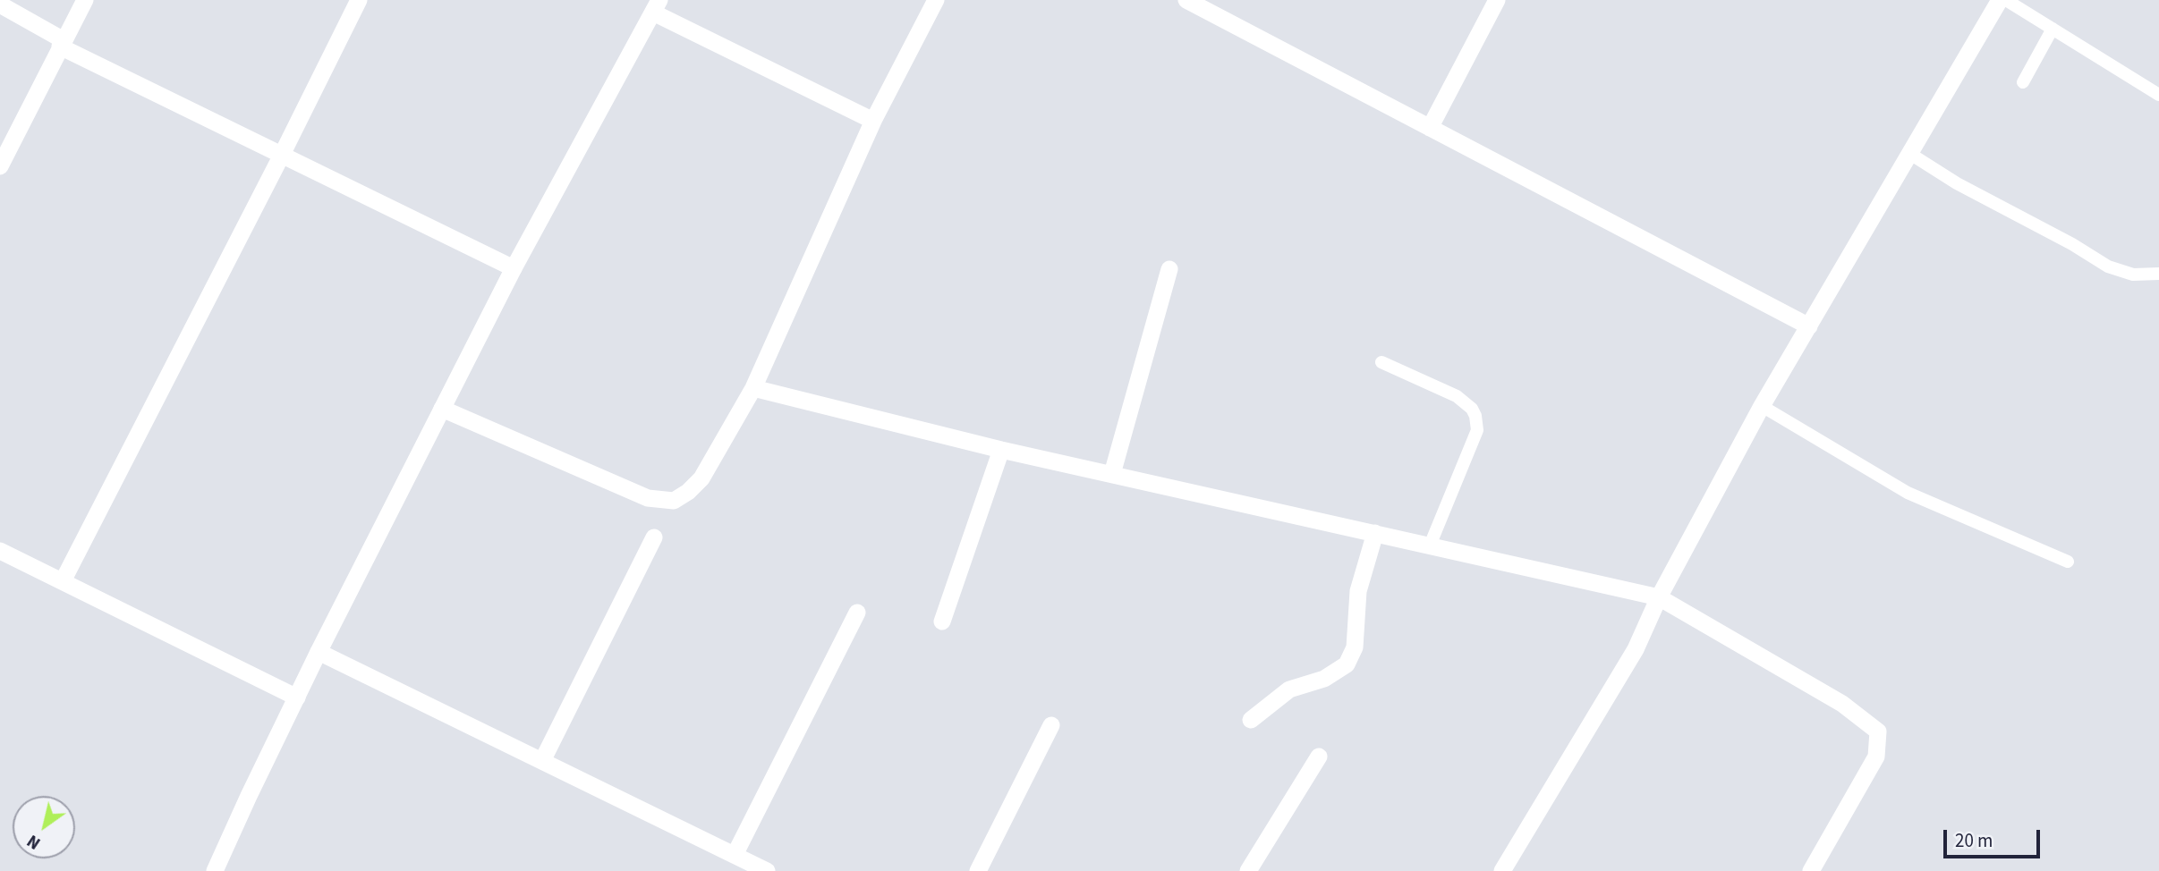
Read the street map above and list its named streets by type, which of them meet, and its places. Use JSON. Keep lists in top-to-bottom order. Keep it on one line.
{"scale_bar":"20 m","north":"bottom left"}
